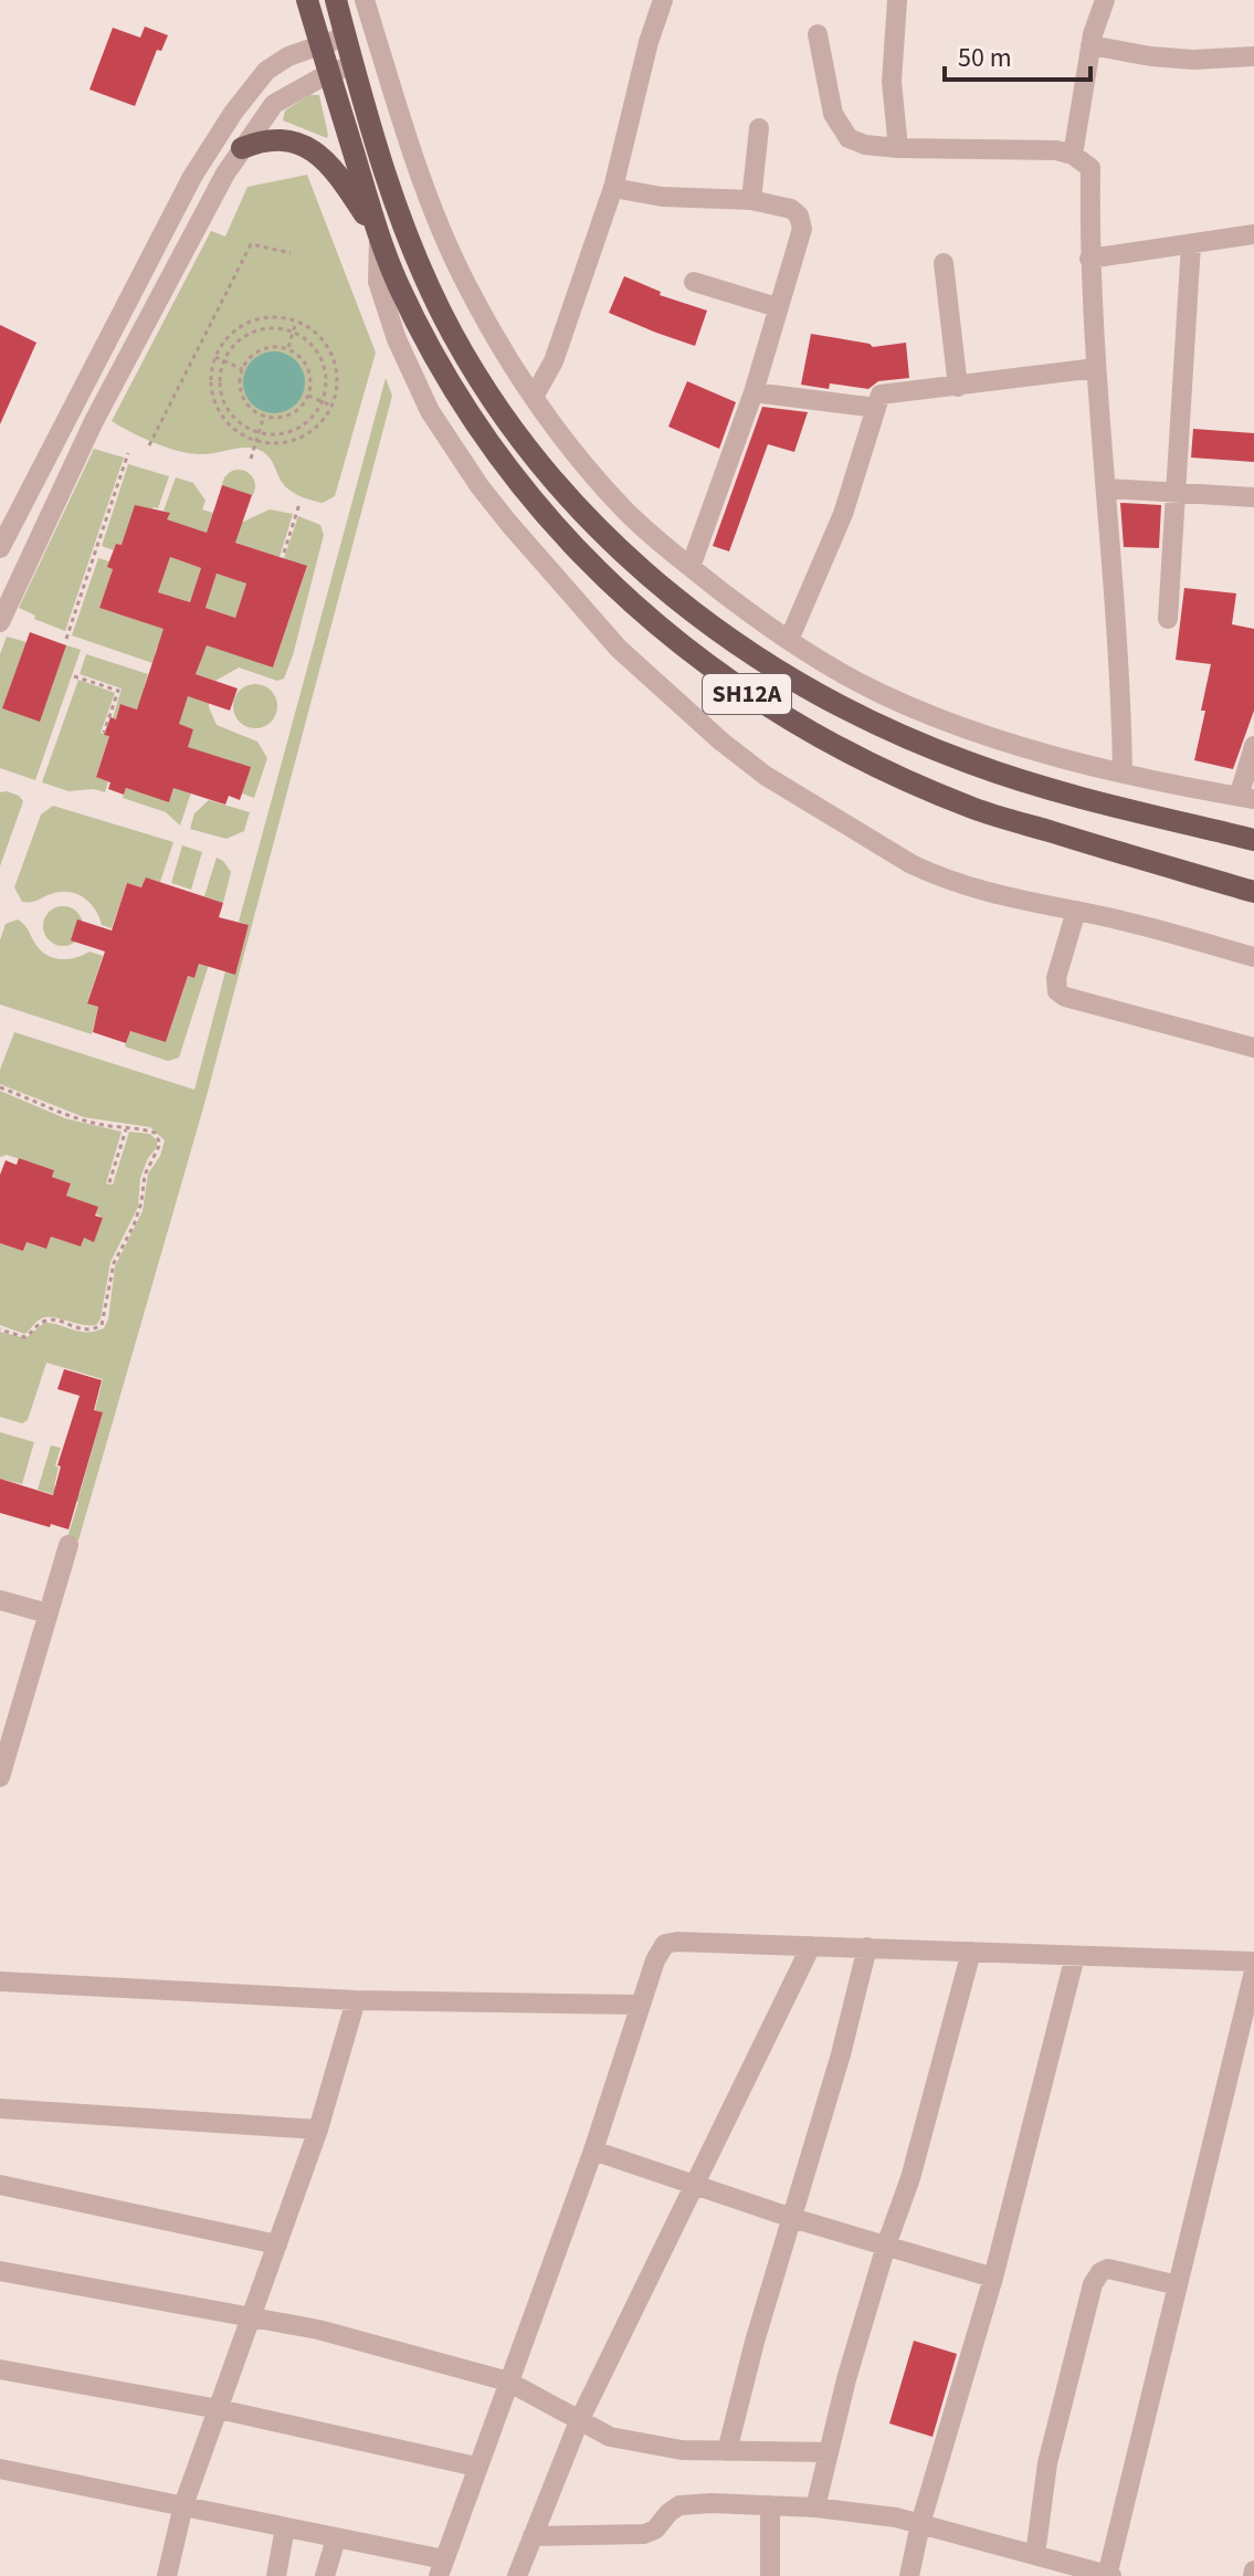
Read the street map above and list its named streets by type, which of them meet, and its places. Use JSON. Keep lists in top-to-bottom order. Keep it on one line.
{"streets":{"main road":["SH12A"]},"scale_bar":"50 m"}
